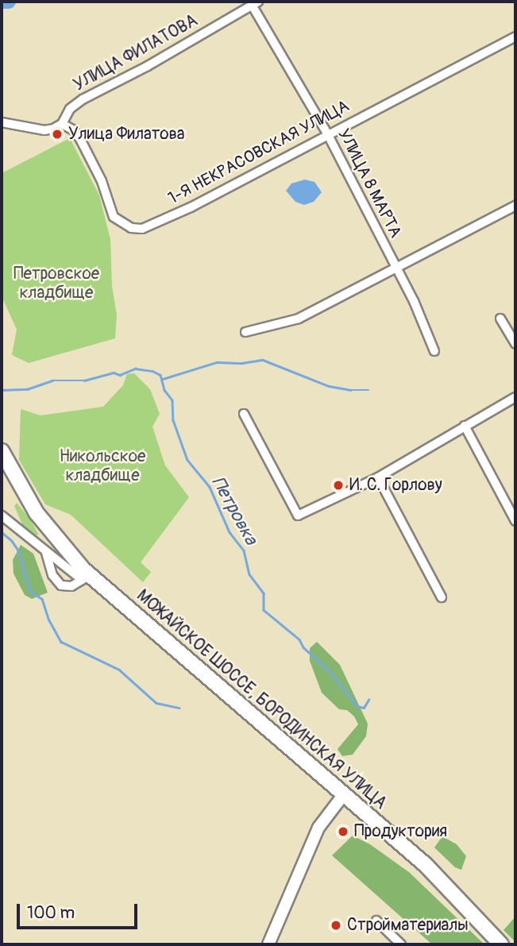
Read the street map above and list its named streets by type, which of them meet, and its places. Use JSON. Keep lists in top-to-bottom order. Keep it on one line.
{"streets":{"main road":["МОЖАЙСКОЕ ШОССЕ, БОРОДИНСКАЯ УЛИЦА"],"street":["УЛИЦА ФИЛАТОВА","1-Я НЕКРАСОВСКАЯ УЛИЦА","УЛИЦА 8 МАРТА"]},"crossings":[["УЛИЦА ФИЛАТОВА","1-Я НЕКРАСОВСКАЯ УЛИЦА"],["УЛИЦА ФИЛАТОВА","УЛИЦА 8 МАРТА"],["1-Я НЕКРАСОВСКАЯ УЛИЦА","УЛИЦА 8 МАРТА"]],"water":["Петровка"],"parks":["Петровское кладбище","Никольское кладбище"],"places":["Улица Филатова","И. С. Горлову","Продуктория","Стройматериалы"],"scale_bar":"100 m"}
